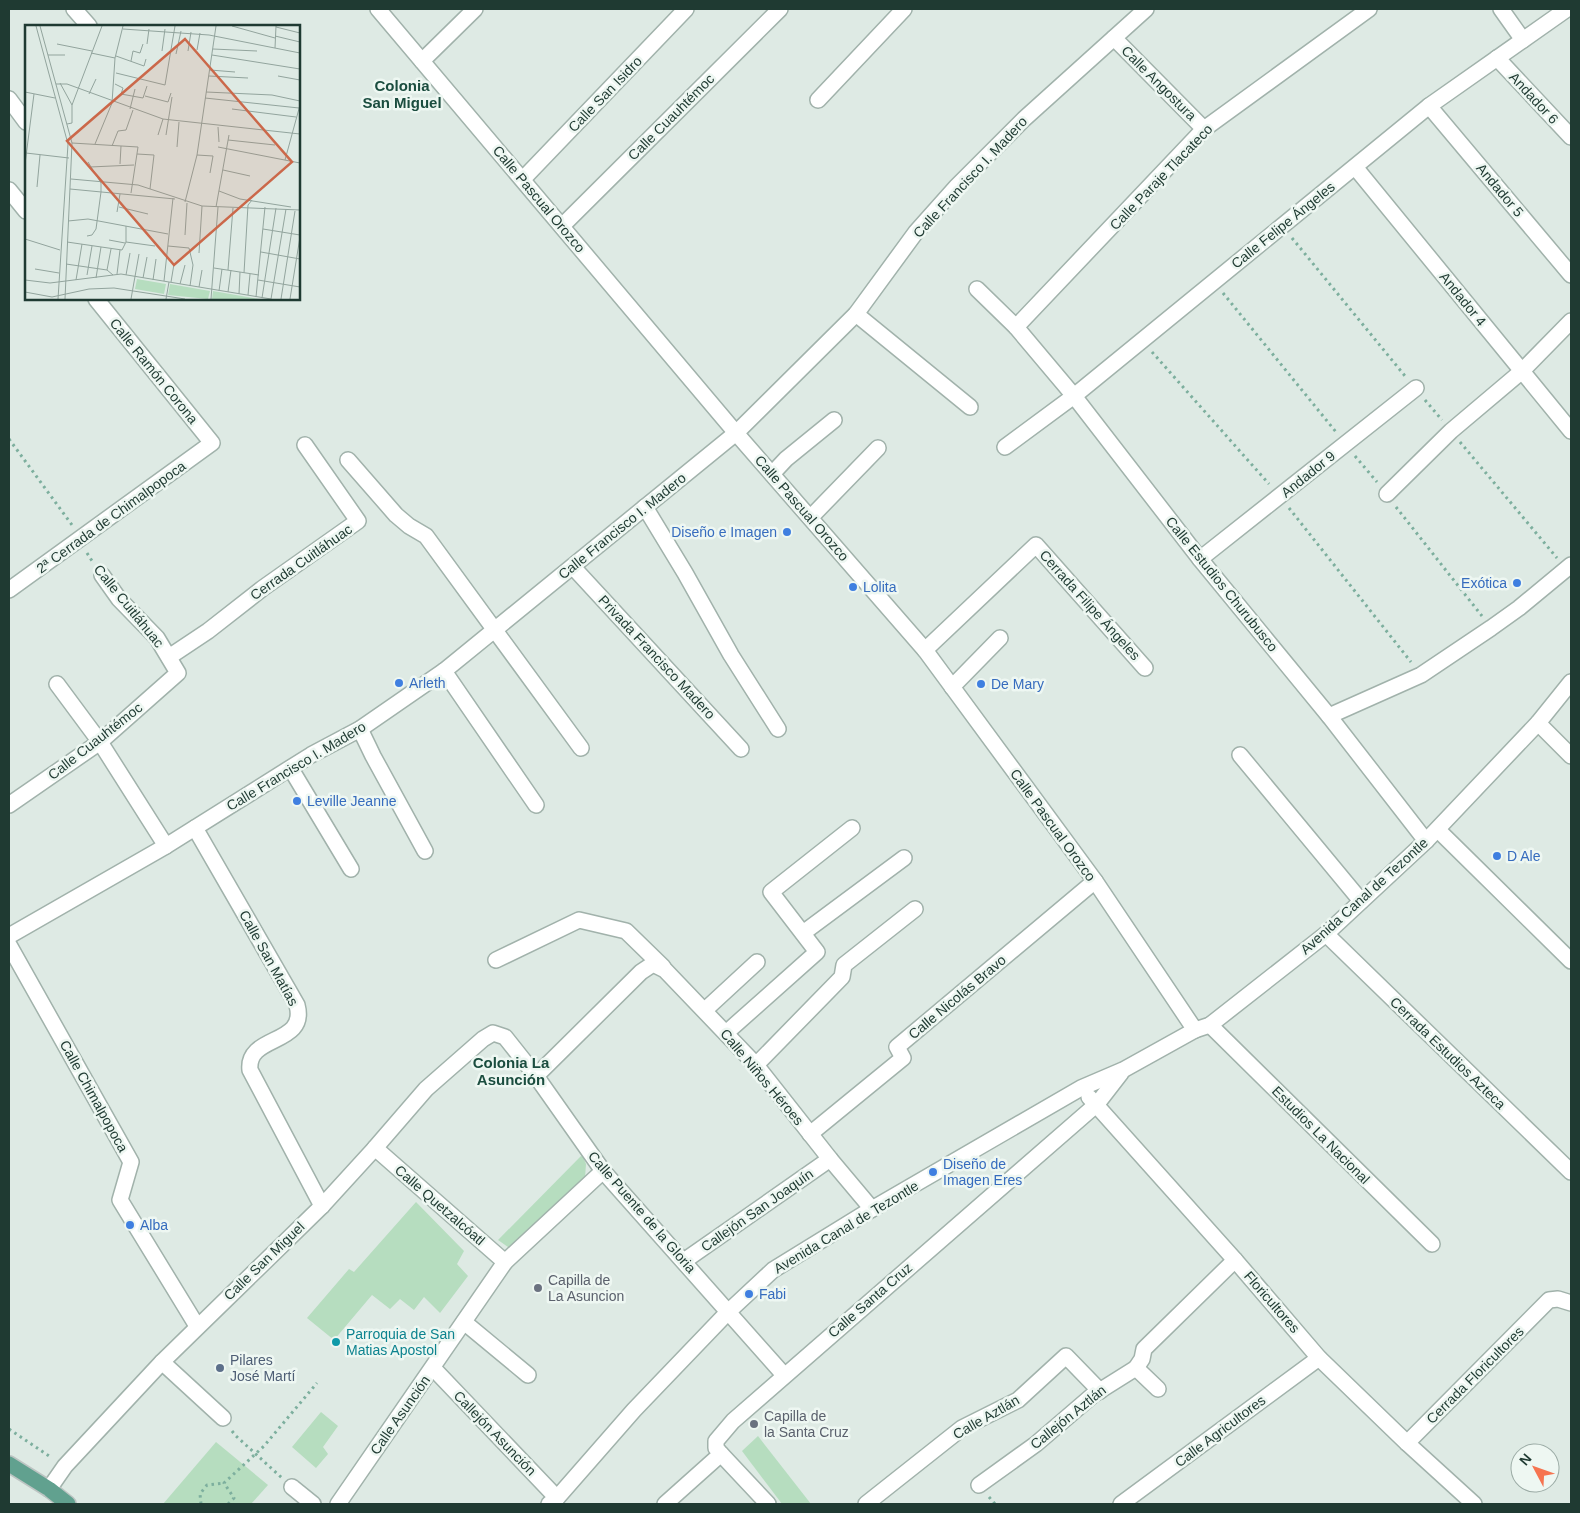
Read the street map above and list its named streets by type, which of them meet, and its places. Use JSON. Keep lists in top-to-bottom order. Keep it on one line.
{"streets":{"street":["Calle Angostura","Calle San Isidro","Andador 6","Calle Cuauhtémoc","Calle Francisco I. Madero","Calle Paraje Tlacateco","Andador 5","Calle Pascual Orozco","Calle Felipe Ángeles","Andador 4","Calle Ramón Corona","Andador 9","2ª Cerrada de Chimalpopoca","Cerrada Cuitláhuac","Calle Estudios Churubusco","Cerrada Filipe Ángeles","Calle Cuitláhuac","Privada Francisco Madero","Avenida Canal de Tezontle","Calle San Matías","Calle Nicolás Bravo","Cerrada Estudios Azteca","Calle Niños Héroes","Calle Chimalpopoca","Estudios La Nacional","Calle Quetzalcóatl","Callejón San Joaquín","Calle Puente de la Gloria","Calle San Miguel","Calle Santa Cruz","Floricultores","Cerrada Floricultores","Calle Asunción","Calle Aztlán","Callejón Aztlán","Calle Agricultores","Callejón Asunción"]},"crossings":[["Calle Angostura","Calle Francisco I. Madero"],["Calle Angostura","Calle Paraje Tlacateco"],["Calle San Isidro","Calle Pascual Orozco"],["Andador 6","Calle Felipe Ángeles"],["Calle Cuauhtémoc","Calle Pascual Orozco"],["Calle Cuauhtémoc","Calle Cuitláhuac"],["Calle Francisco I. Madero","Calle Pascual Orozco"],["Calle Francisco I. Madero","Privada Francisco Madero"],["Calle Francisco I. Madero","Calle San Matías"],["Calle Paraje Tlacateco","Calle Estudios Churubusco"],["Andador 5","Calle Felipe Ángeles"],["Calle Pascual Orozco","Cerrada Filipe Ángeles"],["Calle Pascual Orozco","Avenida Canal de Tezontle"],["Calle Pascual Orozco","Calle Nicolás Bravo"],["Calle Pascual Orozco","Estudios La Nacional"],["Calle Felipe Ángeles","Andador 4"],["Calle Felipe Ángeles","Calle Estudios Churubusco"],["Calle Ramón Corona","2ª Cerrada de Chimalpopoca"],["Andador 9","Calle Estudios Churubusco"],["2ª Cerrada de Chimalpopoca","Calle Cuitláhuac"],["Cerrada Cuitláhuac","Calle Cuitláhuac"],["Calle Estudios Churubusco","Avenida Canal de Tezontle"],["Avenida Canal de Tezontle","Cerrada Estudios Azteca"],["Avenida Canal de Tezontle","Calle Niños Héroes"],["Avenida Canal de Tezontle","Estudios La Nacional"],["Avenida Canal de Tezontle","Calle Puente de la Gloria"],["Avenida Canal de Tezontle","Calle Santa Cruz"],["Avenida Canal de Tezontle","Floricultores"],["Avenida Canal de Tezontle","Callejón Asunción"],["Calle San Matías","Calle San Miguel"],["Calle Nicolás Bravo","Calle Niños Héroes"],["Calle Niños Héroes","Callejón San Joaquín"],["Calle Chimalpopoca","Calle San Miguel"],["Calle Quetzalcóatl","Calle San Miguel"],["Calle Quetzalcóatl","Calle Asunción"],["Callejón San Joaquín","Calle Puente de la Gloria"],["Calle Puente de la Gloria","Calle San Miguel"],["Calle Puente de la Gloria","Calle Santa Cruz"],["Calle Puente de la Gloria","Calle Asunción"],["Calle Santa Cruz","Floricultores"],["Floricultores","Cerrada Floricultores"],["Floricultores","Calle Agricultores"],["Calle Asunción","Callejón Asunción"],["Calle Aztlán","Callejón Aztlán"]],"districts":["Colonia San Miguel","Colonia La Asunción"],"places":["Diseño e Imagen","Exótica","Lolita","Arleth","De Mary","Leville Jeanne","D Ale","Diseño de Imagen Eres","Alba","Capilla de La Asuncion","Fabi","Parroquia de San Matias Apostol","Pilares José Martí","Capilla de la Santa Cruz"],"north":"top left"}
